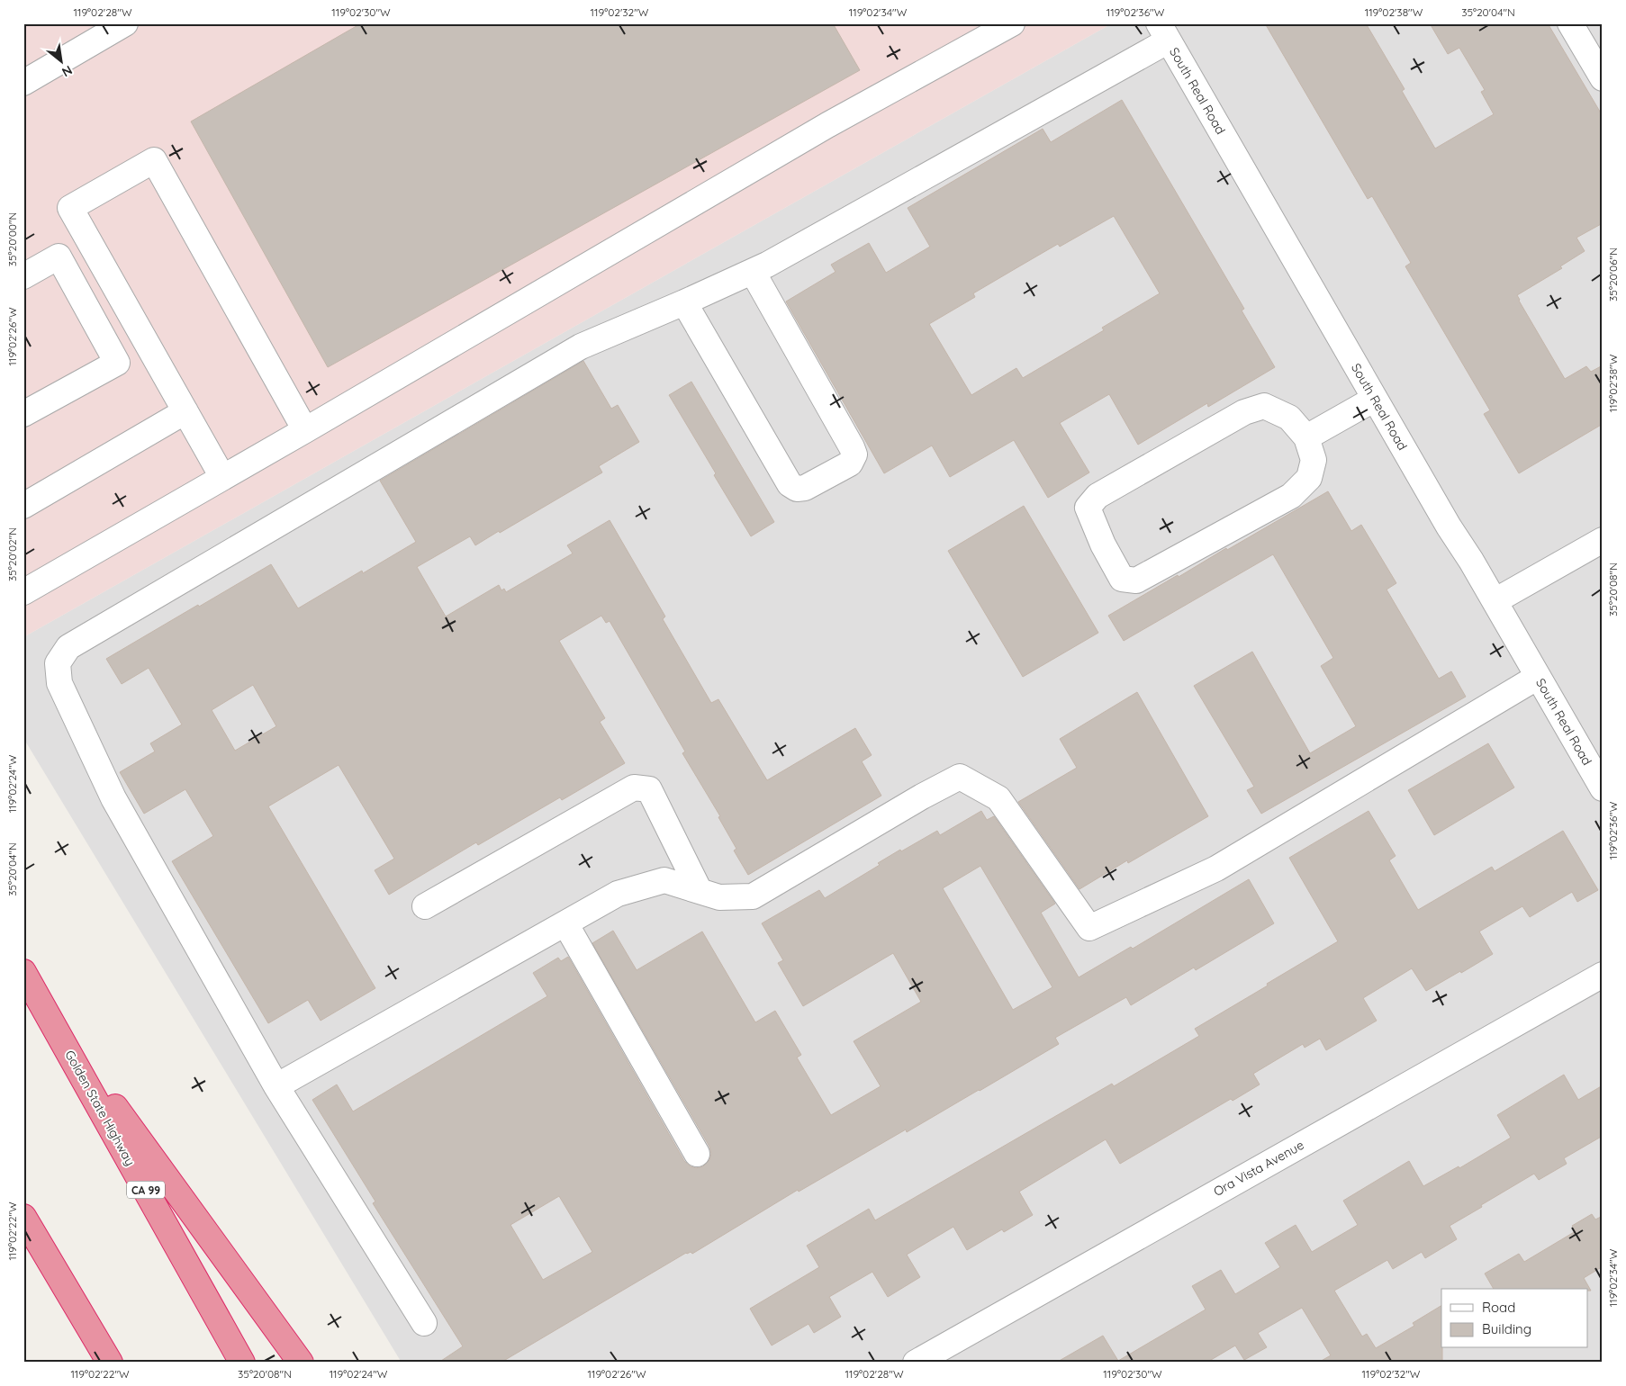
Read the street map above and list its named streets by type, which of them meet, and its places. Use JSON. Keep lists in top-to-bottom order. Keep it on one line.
{"streets":{"highway":["Golden State Highway","CA 99"],"street":["South Real Road","Ora Vista Avenue"]},"legend":["Road","Building"],"north":"bottom right","coordinates":["119°02'28\"W","119°02'30\"W","119°02'32\"W","119°02'34\"W","119°02'36\"W","119°02'38\"W","35°20'04\"N","35°20'00\"N","35°20'06\"N","119°02'26\"W","35°20'02\"N","35°20'08\"N","119°02'24\"W","119°02'22\"W"]}
